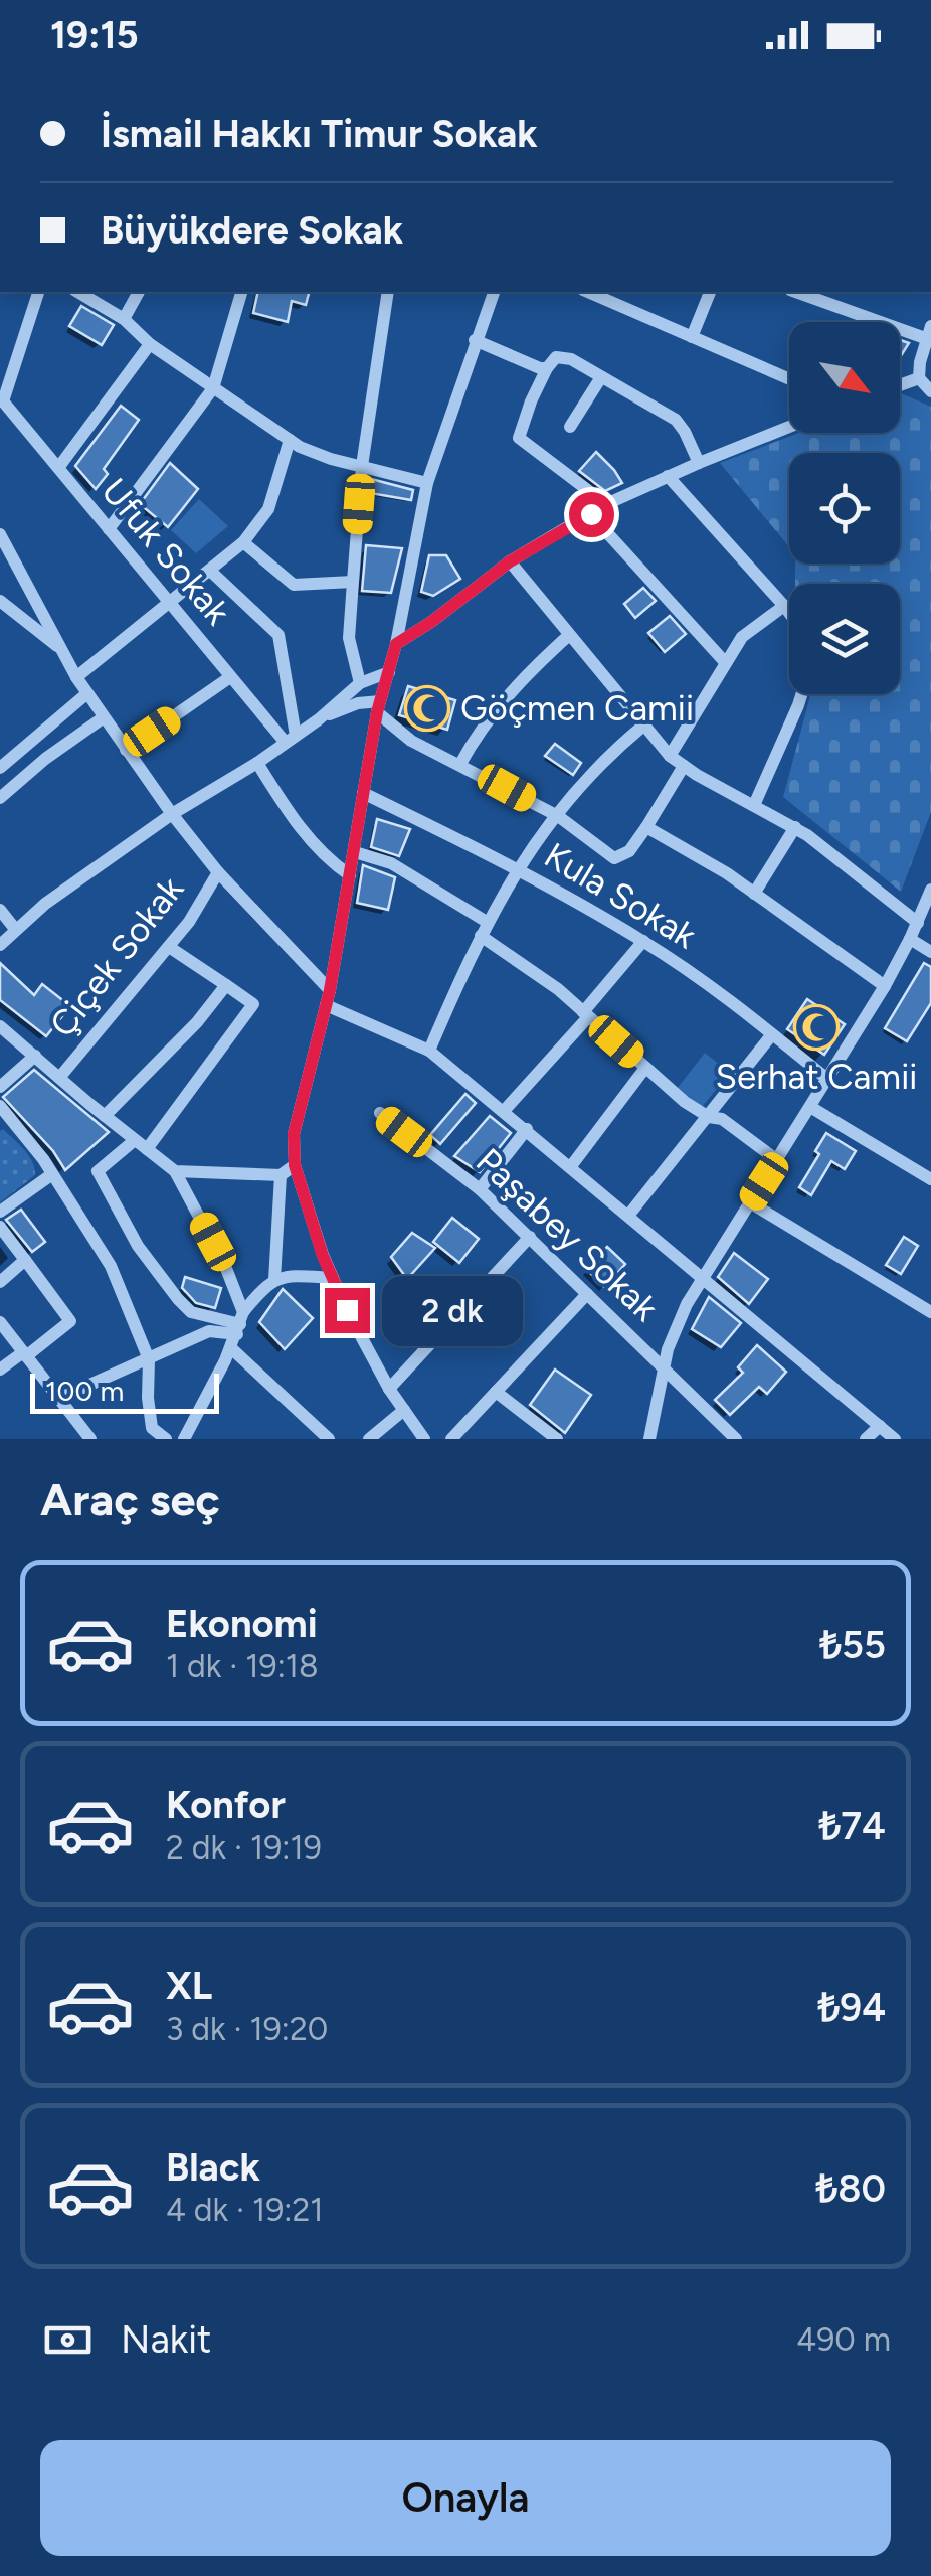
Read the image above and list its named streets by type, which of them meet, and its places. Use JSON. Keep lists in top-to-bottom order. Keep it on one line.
{"streets":{"street":["Ufuk Sokak","Kula Sokak","Çiçek Sokak","Paşabey Sokak"]},"places":{"mosque":["Göçmen Camii","Serhat Camii"]},"scale_bar":"100 m","north":"bottom right","page":{"status":"19:15","banner":["İsmail Hakkı Timur Sokak","Büyükdere Sokak"],"bubble":"2 dk","scale":"100 m","heading":"Araç seç","list":[{"name":"Ekonomi","note":"1 dk · 19:18","value":"₺55"},{"name":"Konfor","note":"2 dk · 19:19","value":"₺74"},{"name":"XL","note":"3 dk · 19:20","value":"₺94"},{"name":"Black","note":"4 dk · 19:21","value":"₺80"}],"pay":["Nakit","490 m"],"buttons":"Onayla"}}
